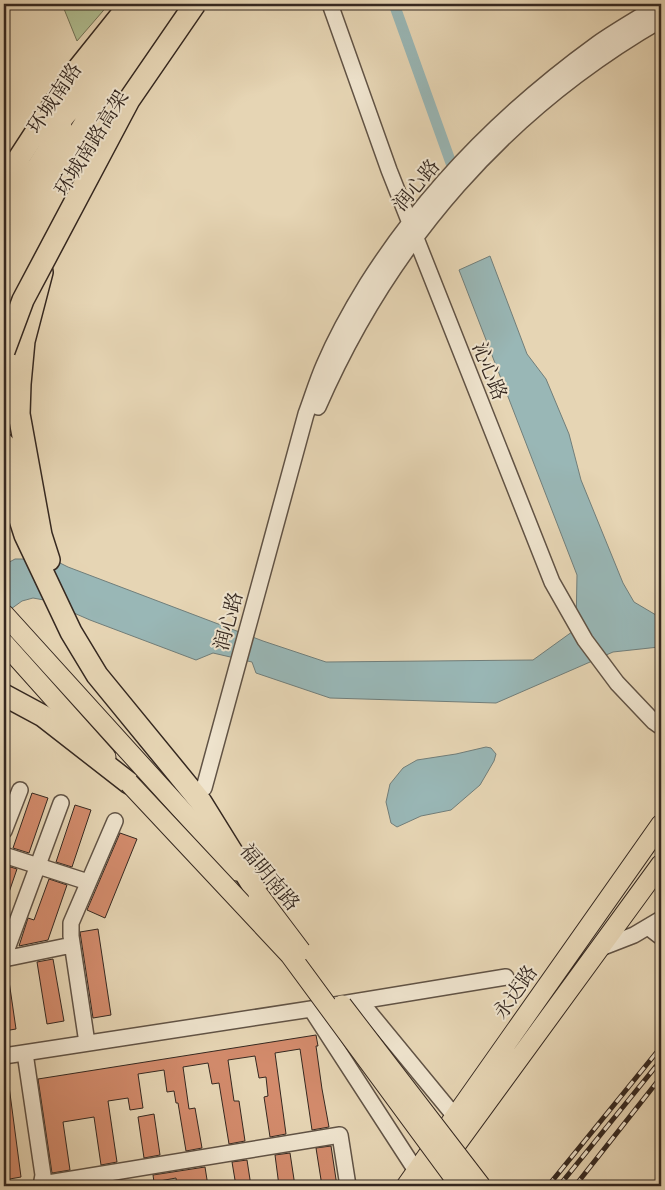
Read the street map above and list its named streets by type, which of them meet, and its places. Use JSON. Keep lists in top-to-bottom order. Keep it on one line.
{"streets":{"highway":["环城南路高架"],"main road":["环城南路","福明南路","永达路"],"street":["润心路","沁心路"]},"crossings":[["润心路","沁心路"]]}
